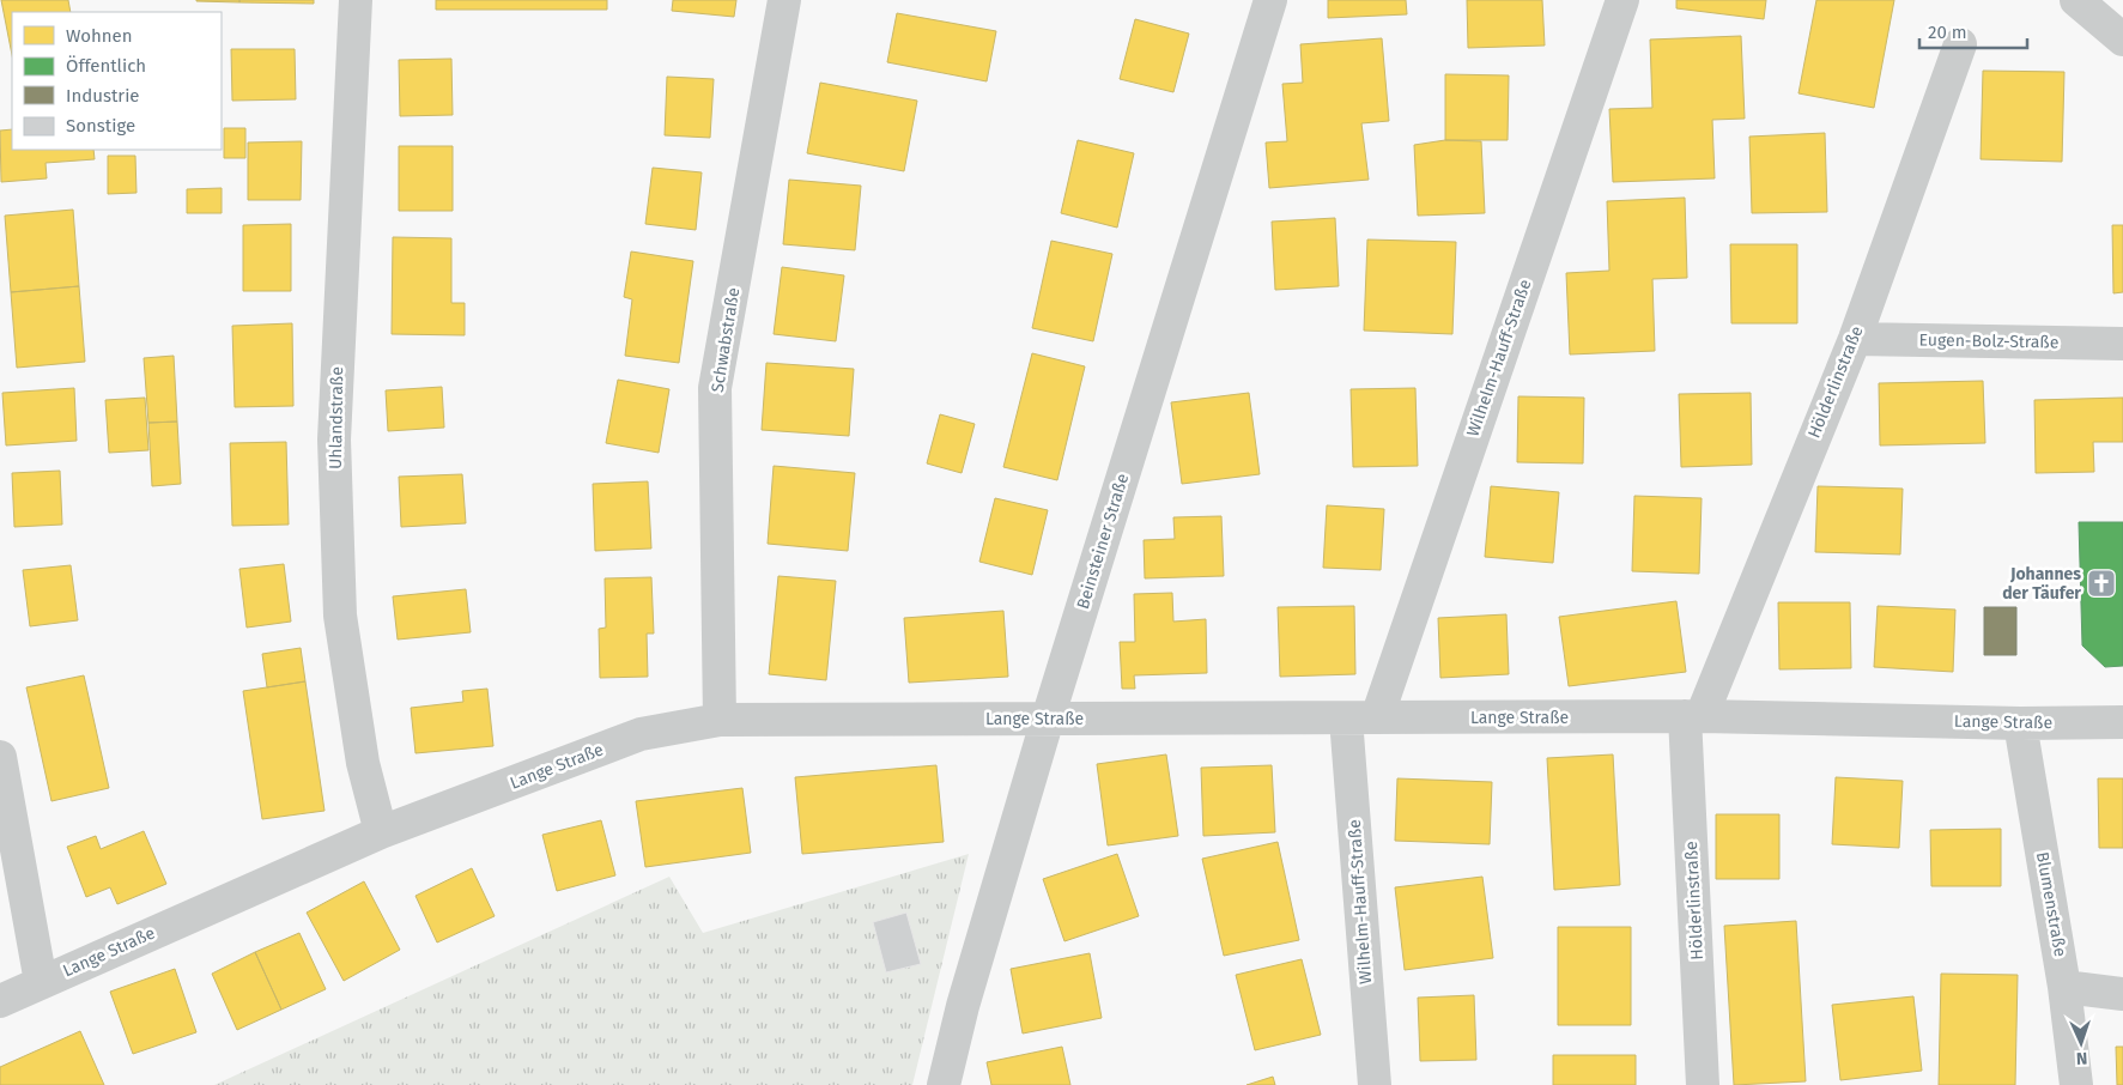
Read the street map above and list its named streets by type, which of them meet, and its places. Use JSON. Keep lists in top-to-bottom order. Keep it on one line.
{"streets":{"street":["Schwabstraße","Eugen-Bolz-Straße","Wilhelm-Hauff-Straße","Hölderlinstraße","Uhlandstraße","Beinsteiner Straße","Lange Straße","Blumenstraße"]},"crossings":[["Schwabstraße","Lange Straße"],["Eugen-Bolz-Straße","Hölderlinstraße"],["Wilhelm-Hauff-Straße","Lange Straße"],["Hölderlinstraße","Lange Straße"],["Uhlandstraße","Lange Straße"],["Beinsteiner Straße","Lange Straße"],["Lange Straße","Blumenstraße"]],"places":{"church":["Johannes der Täufer"]},"legend":["Wohnen","Öffentlich","Industrie","Sonstige"],"scale_bar":"20 m","north":"bottom"}
